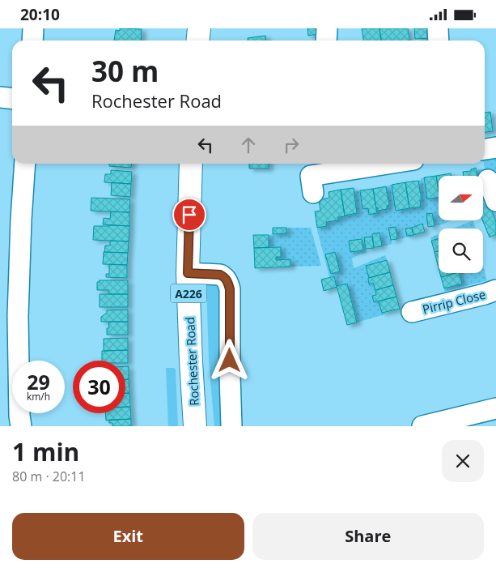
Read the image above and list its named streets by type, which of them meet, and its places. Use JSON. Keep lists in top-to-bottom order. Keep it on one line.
{"streets":{"main road":["A226","Rochester Road"],"street":["Pirrip Close"]},"north":"right","page":{"status":"20:10","turn":["30 m","Rochester Road"],"speed":"29 km/h","limit":"30","heading":["1 min","80 m · 20:11"],"buttons":["Exit","Share"]}}
